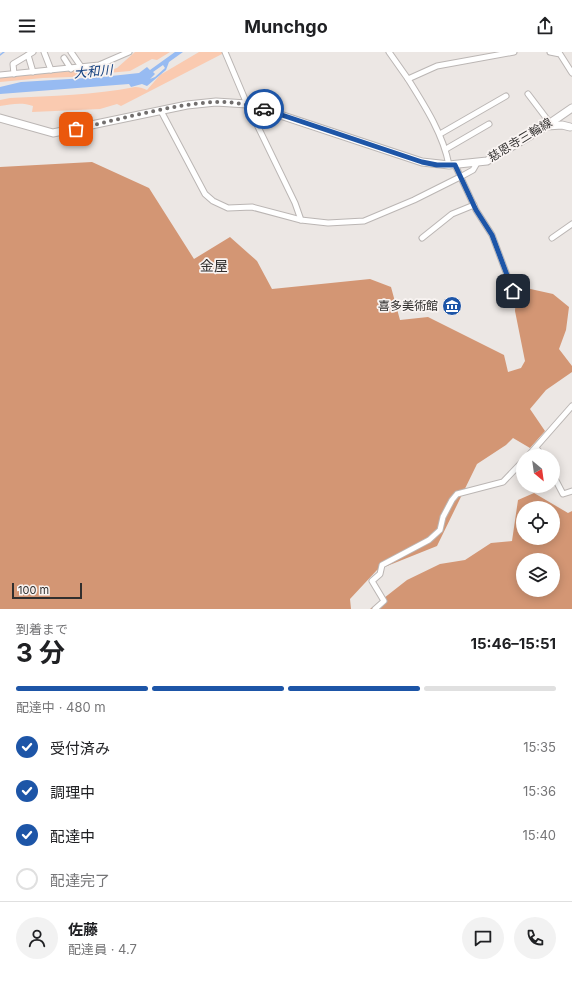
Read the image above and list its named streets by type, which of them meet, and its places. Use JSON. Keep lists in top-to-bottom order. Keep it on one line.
{"streets":{"main road":["慈恩寺三輪線"]},"districts":["金屋"],"water":["大和川"],"places":{"museum":["喜多美術館"]},"scale_bar":"100 m","north":"bottom right","page":{"header":"Munchgo","scale":"100 m","heading":["3 分","到着まで","15:46–15:51"],"panel":["佐藤","配達員 · 4.7"],"bar":"配達中 · 480 m","list":[["受付済み","15:35"],["調理中","15:36"],["配達中","15:40"],"配達完了"]}}
